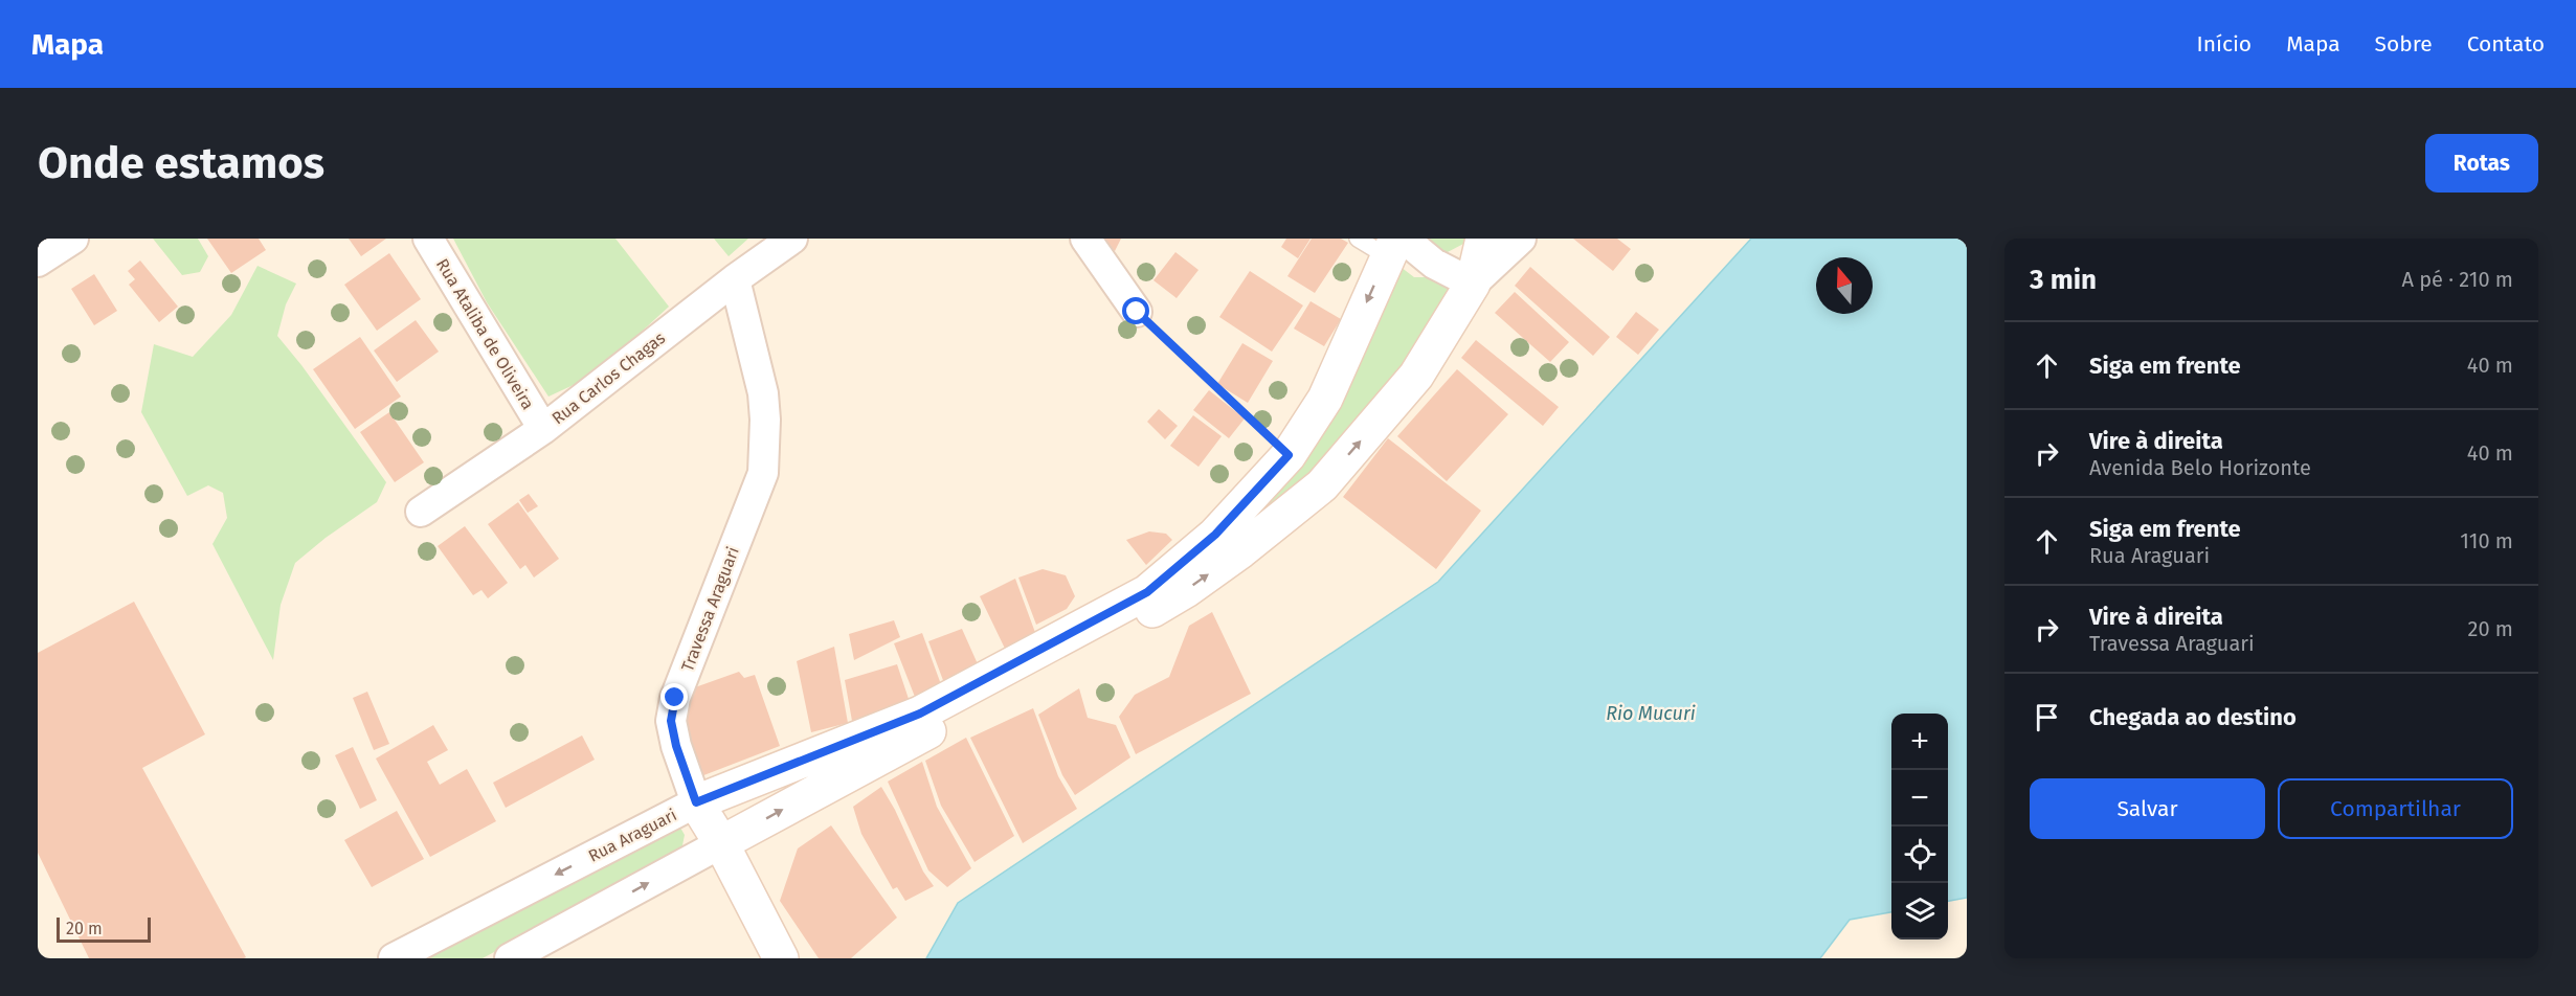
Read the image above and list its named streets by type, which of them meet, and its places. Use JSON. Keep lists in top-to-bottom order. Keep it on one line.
{"streets":{"street":["Rua Ataliba de Oliveira","Rua Carlos Chagas","Travessa Araguari","Rua Araguari"]},"crossings":[["Rua Ataliba de Oliveira","Rua Carlos Chagas"],["Rua Carlos Chagas","Travessa Araguari"],["Travessa Araguari","Rua Araguari"]],"water":["Rio Mucuri"],"scale_bar":"20 m","north":"top","page":{"header":"Mapa","nav":["Início","Mapa","Sobre","Contato"],"buttons":["Rotas",["Salvar","Compartilhar"]],"title":"Onde estamos","heading":["3 min","A pé · 210 m"],"list":[["Siga em frente","40 m"],["Vire à direita","Avenida Belo Horizonte","40 m"],["Siga em frente","Rua Araguari","110 m"],["Vire à direita","Travessa Araguari","20 m"],"Chegada ao destino"],"map_buttons":["+","−"],"scale":"20 m"}}
